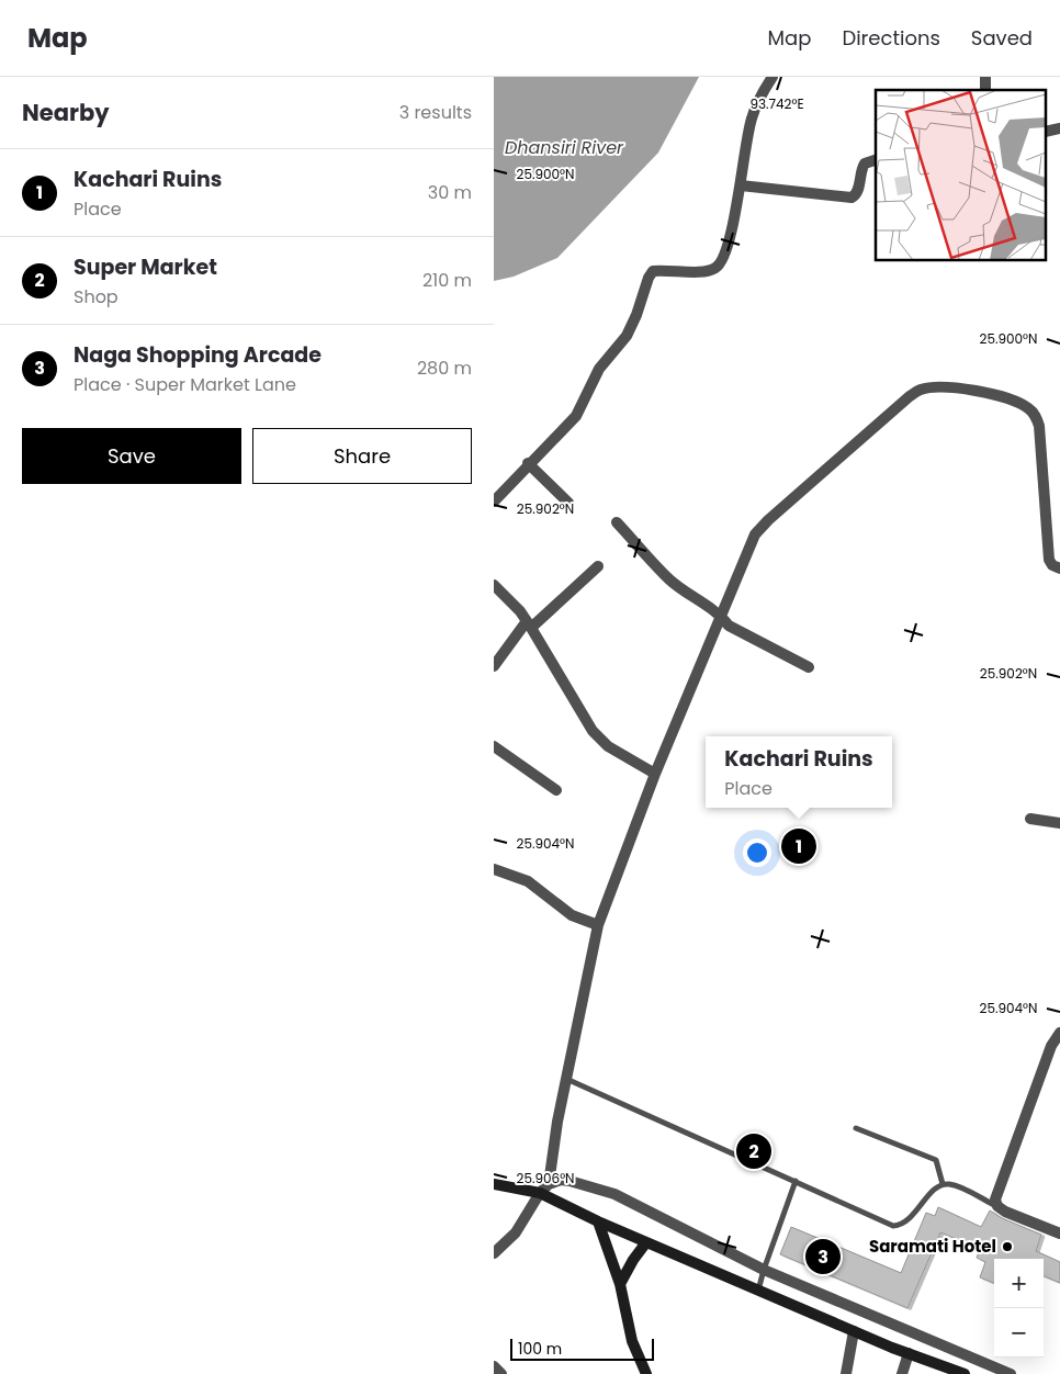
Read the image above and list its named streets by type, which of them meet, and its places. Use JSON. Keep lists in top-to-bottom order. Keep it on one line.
{"water":["Dhansiri River"],"places":["Saramati Hotel"],"scale_bar":"100 m","page":{"header":"Map","nav":["Map","Directions","Saved"],"heading":["Nearby","3 results"],"list":[{"mark":"1","name":"Kachari Ruins","note":"Place","value":"30 m"},{"mark":"2","name":"Super Market","note":"Shop","value":"210 m"},{"mark":"3","name":"Naga Shopping Arcade","note":"Place · Super Market Lane","value":"280 m"}],"buttons":["Save","Share"],"popup":["Kachari Ruins","Place"],"pins":["1","2","3"],"map_buttons":["+","−"],"scale":"100 m"},"coordinates":["93.742°E","25.900°N","25.902°N","25.904°N","25.906°N"]}
